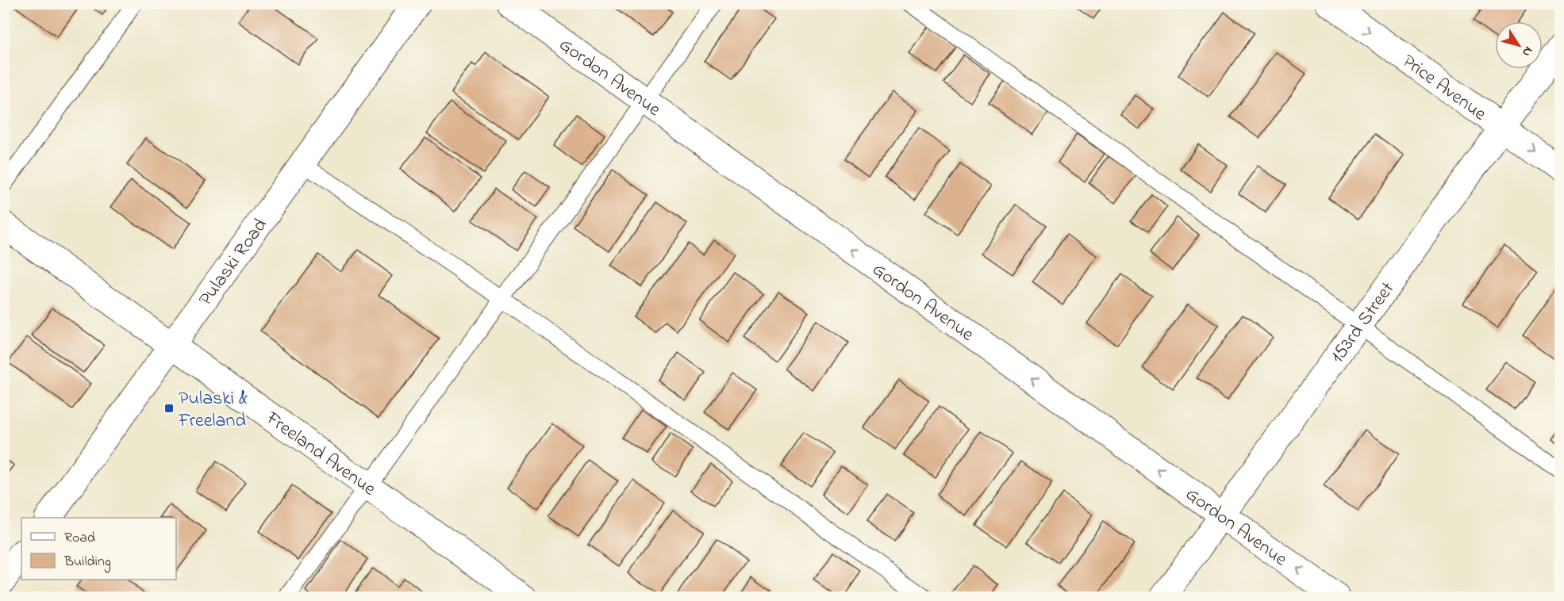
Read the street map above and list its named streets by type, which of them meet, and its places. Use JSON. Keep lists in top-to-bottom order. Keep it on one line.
{"streets":{"street":["Gordon Avenue","Price Avenue","Pulaski Road","153rd Street","Freeland Avenue"]},"crossings":[["Gordon Avenue","153rd Street"],["Price Avenue","153rd Street"],["Pulaski Road","Freeland Avenue"]],"one_way":["Gordon Avenue","Price Avenue"],"places":{"transit":["Pulaski & Freeland"]},"legend":["Road","Building"],"north":"bottom right"}
